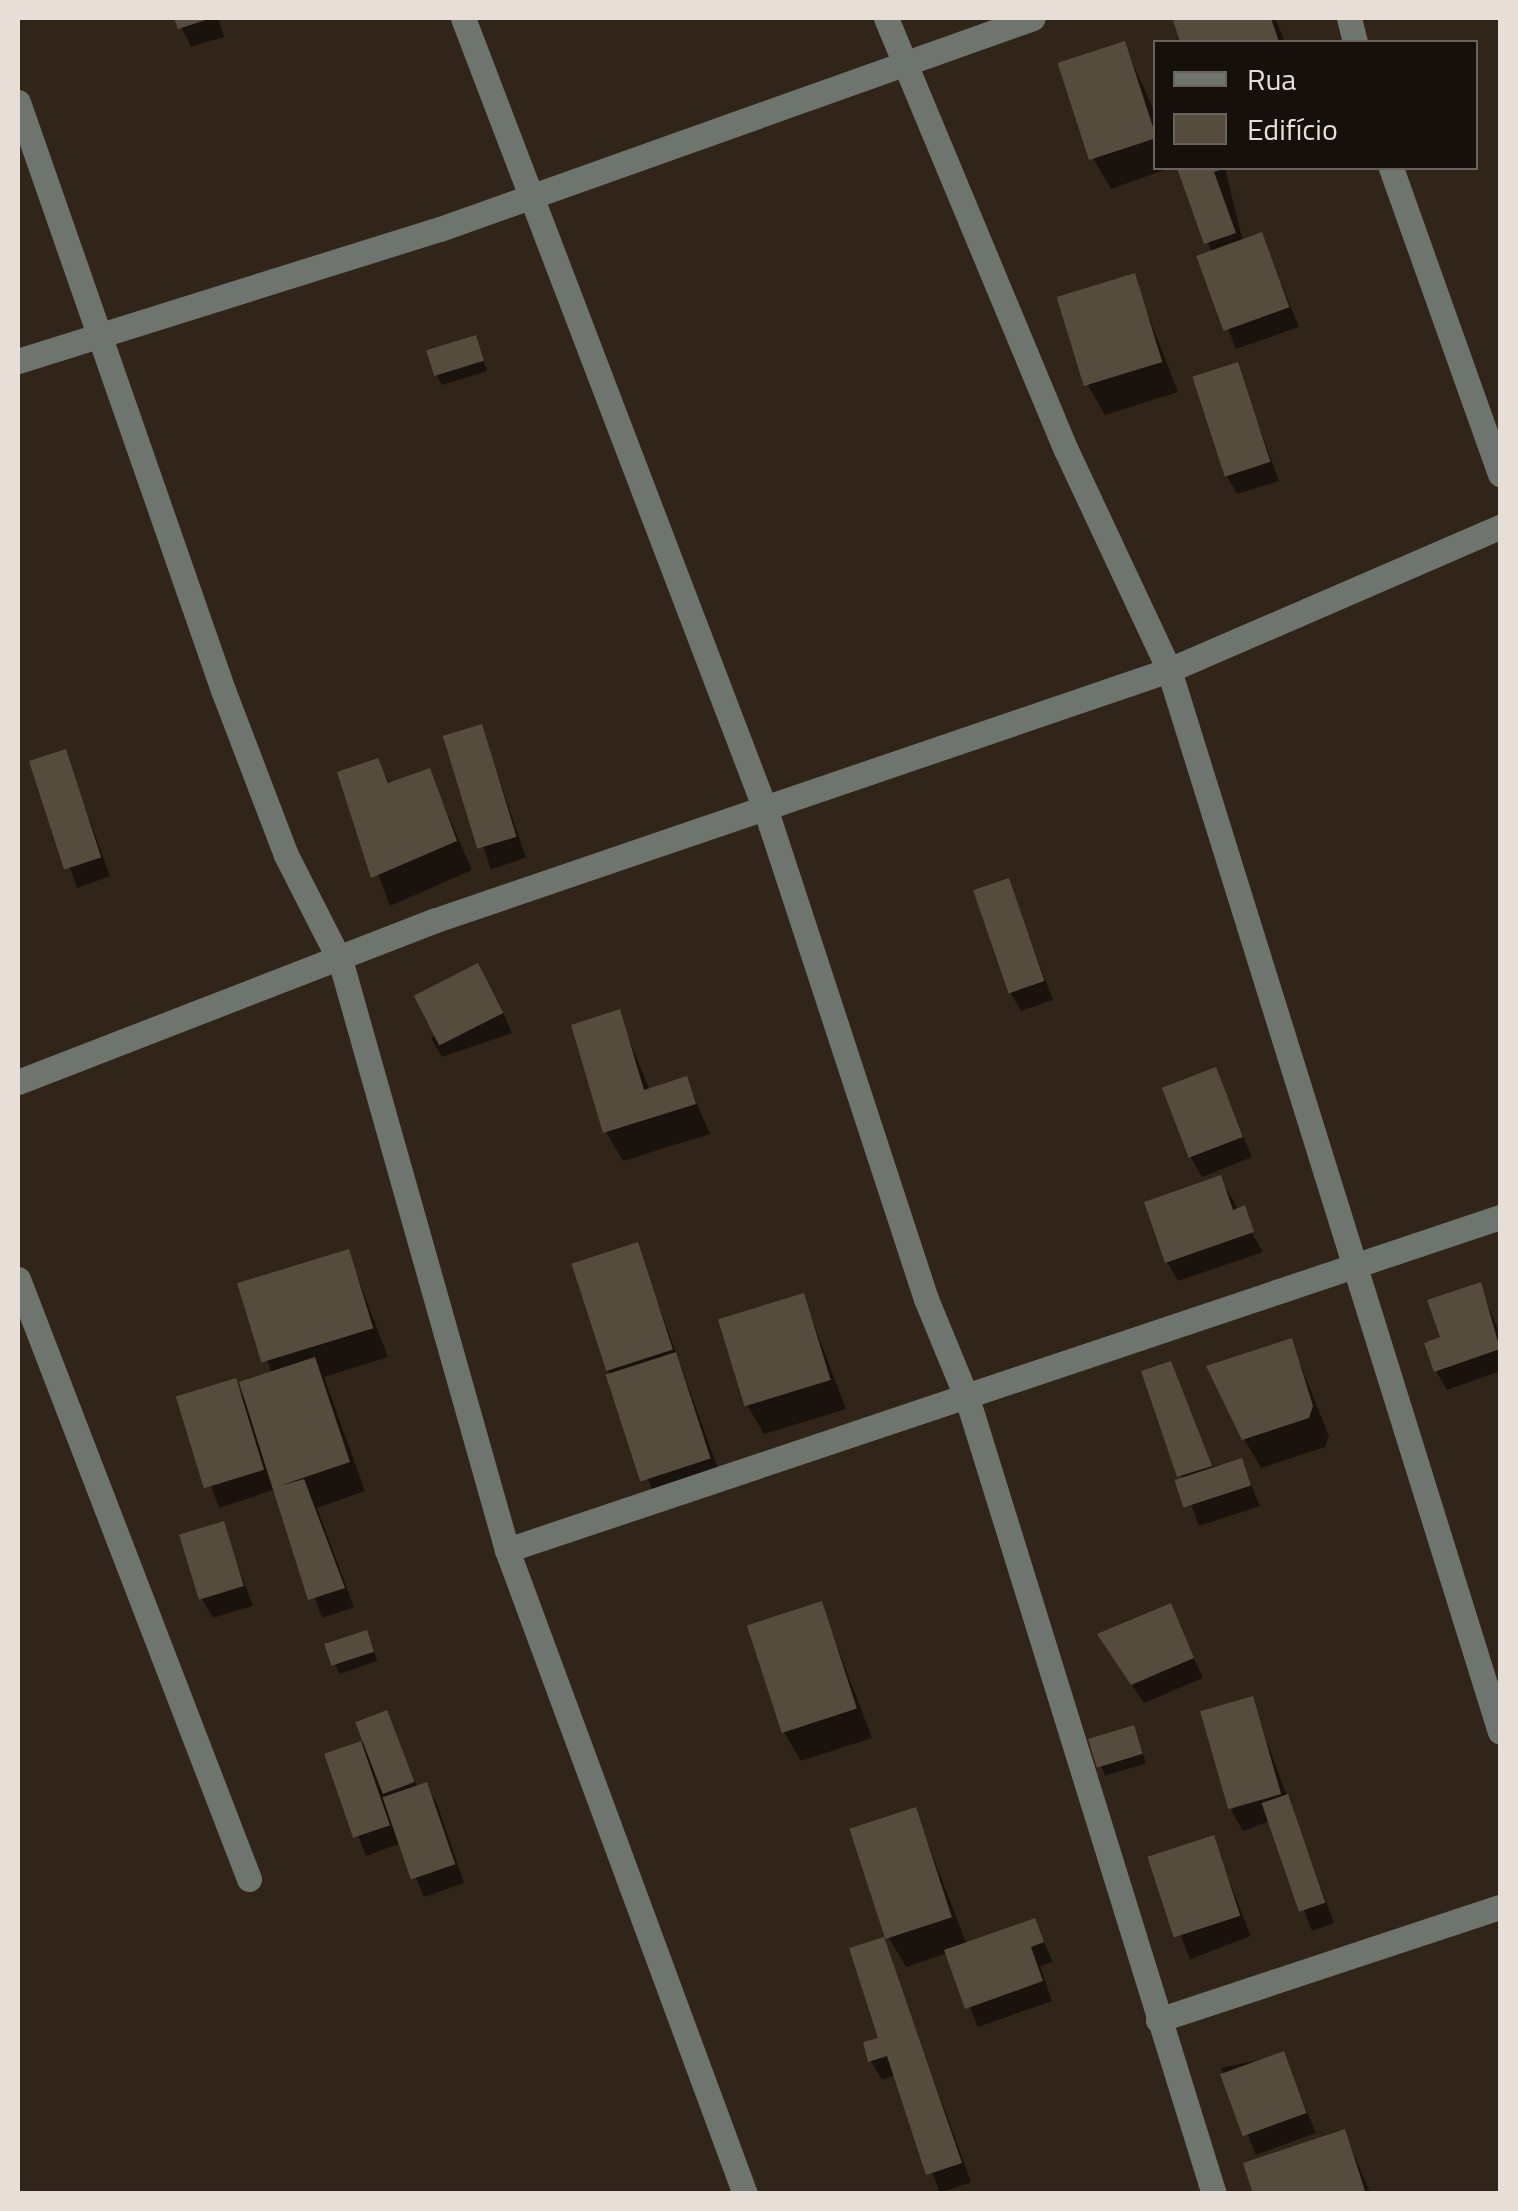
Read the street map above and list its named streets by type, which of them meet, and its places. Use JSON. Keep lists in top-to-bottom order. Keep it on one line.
{"legend":["Rua","Edifício"]}
